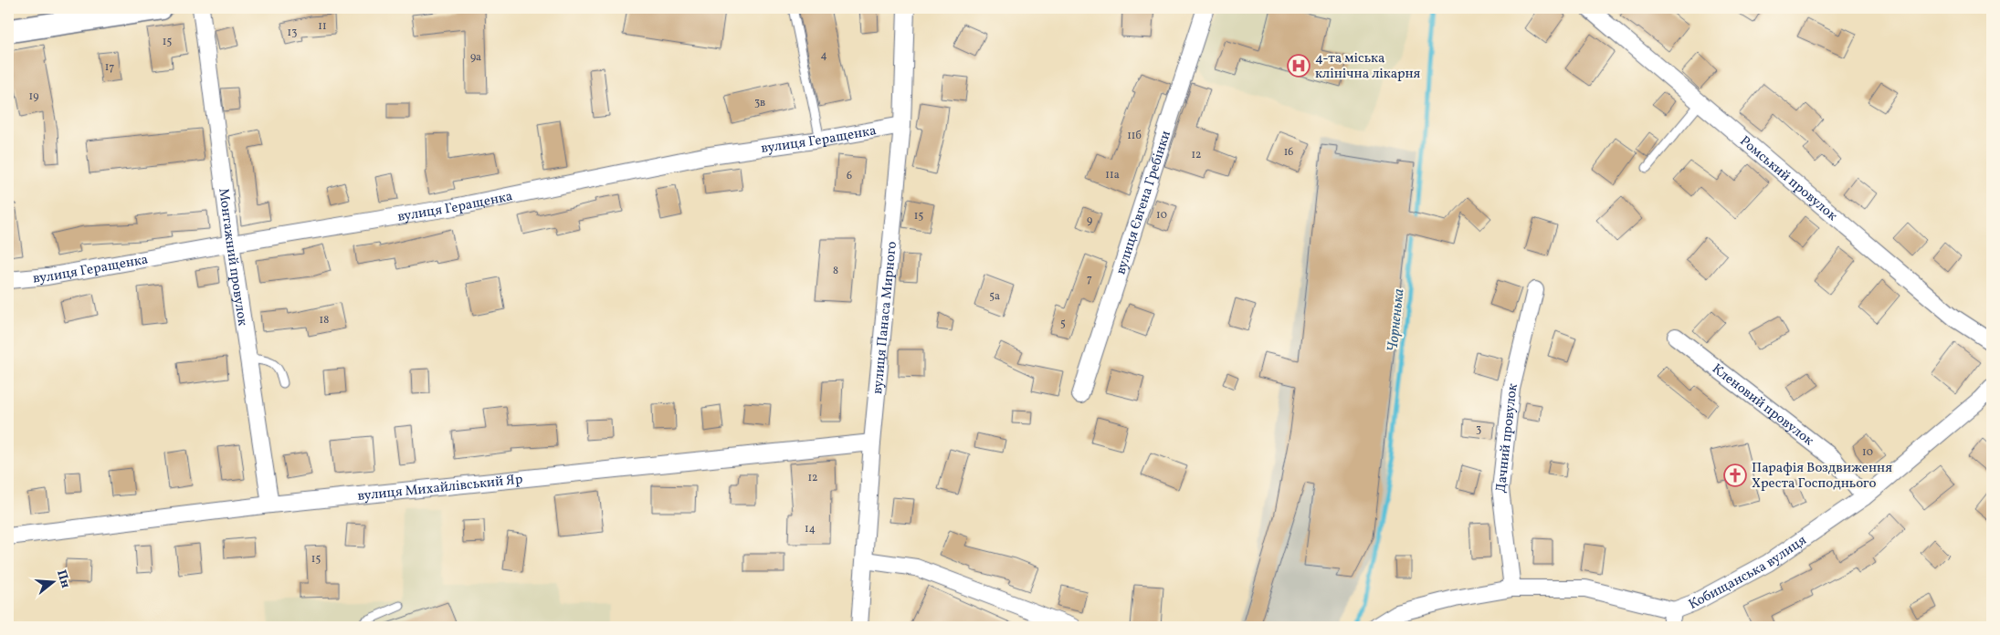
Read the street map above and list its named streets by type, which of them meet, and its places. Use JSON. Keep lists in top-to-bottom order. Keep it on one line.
{"streets":{"street":["вулиця Геращенка","Ромський провулок","вулиця Євгена Гребінки","Монтажний провулок","вулиця Панаса Мирного","Кленовий провулок","Дачний провулок","вулиця Михайлівський Яр","Кобищанська вулиця"]},"crossings":[["вулиця Геращенка","Монтажний провулок"],["вулиця Геращенка","вулиця Панаса Мирного"],["Монтажний провулок","вулиця Михайлівський Яр"],["вулиця Панаса Мирного","вулиця Михайлівський Яр"],["Кленовий провулок","Кобищанська вулиця"],["Дачний провулок","Кобищанська вулиця"]],"water":["Чорненька"],"places":{"hospital":["4-та міська клінічна лікарня"],"church":["Парафія Воздвиження Хреста Господнього"]},"house_numbers":["11","13","15","4","9а","17","19","3в","11б","16","12","11а","6","10","15","9","8","7","5а","18","5","3","10","12","14","15"],"north":"right"}
